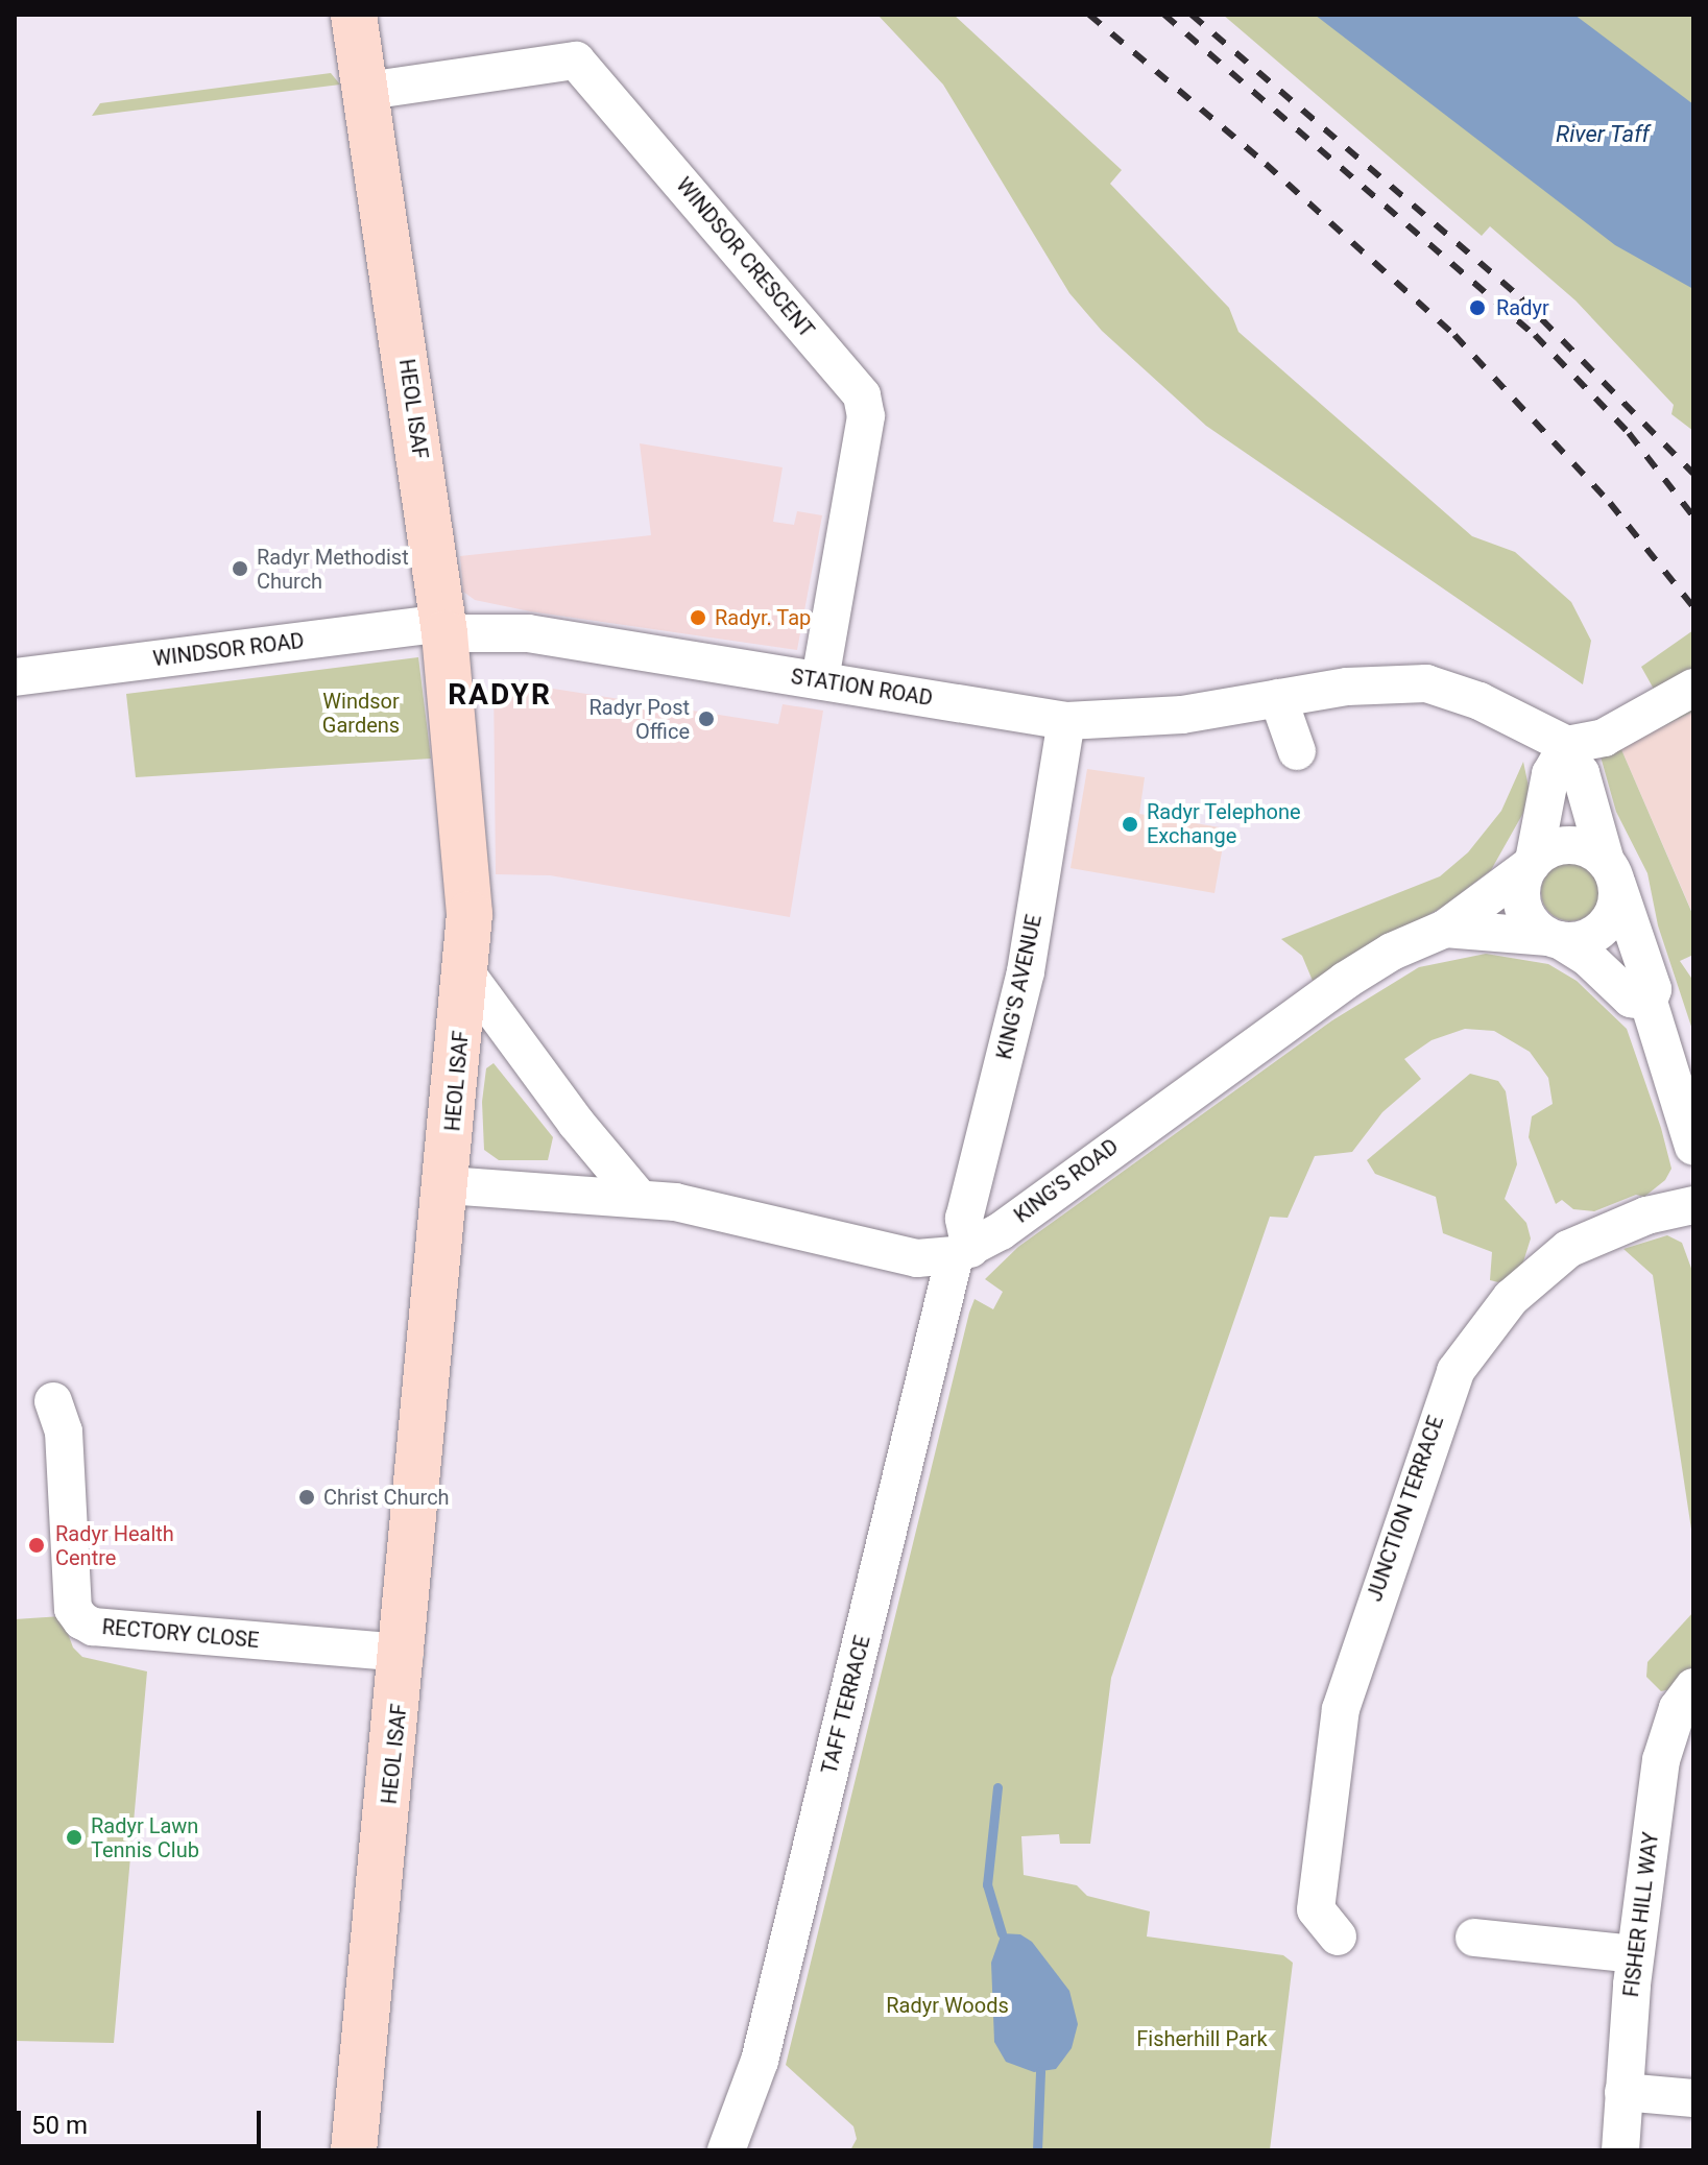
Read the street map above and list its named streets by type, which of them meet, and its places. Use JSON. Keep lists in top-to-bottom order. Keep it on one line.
{"streets":{"main road":["HEOL ISAF"],"street":["WINDSOR CRESCENT","WINDSOR ROAD","STATION ROAD","KING'S AVENUE","KING'S ROAD","JUNCTION TERRACE","RECTORY CLOSE","TAFF TERRACE","FISHER HILL WAY"]},"crossings":[["WINDSOR CRESCENT","HEOL ISAF"],["WINDSOR CRESCENT","STATION ROAD"],["HEOL ISAF","WINDSOR ROAD"],["HEOL ISAF","STATION ROAD"],["HEOL ISAF","RECTORY CLOSE"],["WINDSOR ROAD","STATION ROAD"],["STATION ROAD","KING'S AVENUE"],["KING'S AVENUE","KING'S ROAD"],["KING'S AVENUE","TAFF TERRACE"],["KING'S ROAD","TAFF TERRACE"]],"districts":["RADYR"],"water":["River Taff"],"parks":["Windsor Gardens","Radyr Woods","Fisherhill Park"],"places":["Radyr","Radyr Methodist Church","Radyr. Tap","Radyr Post Office","Radyr Telephone Exchange","Christ Church","Radyr Health Centre","Radyr Lawn Tennis Club"],"scale_bar":"50 m"}
